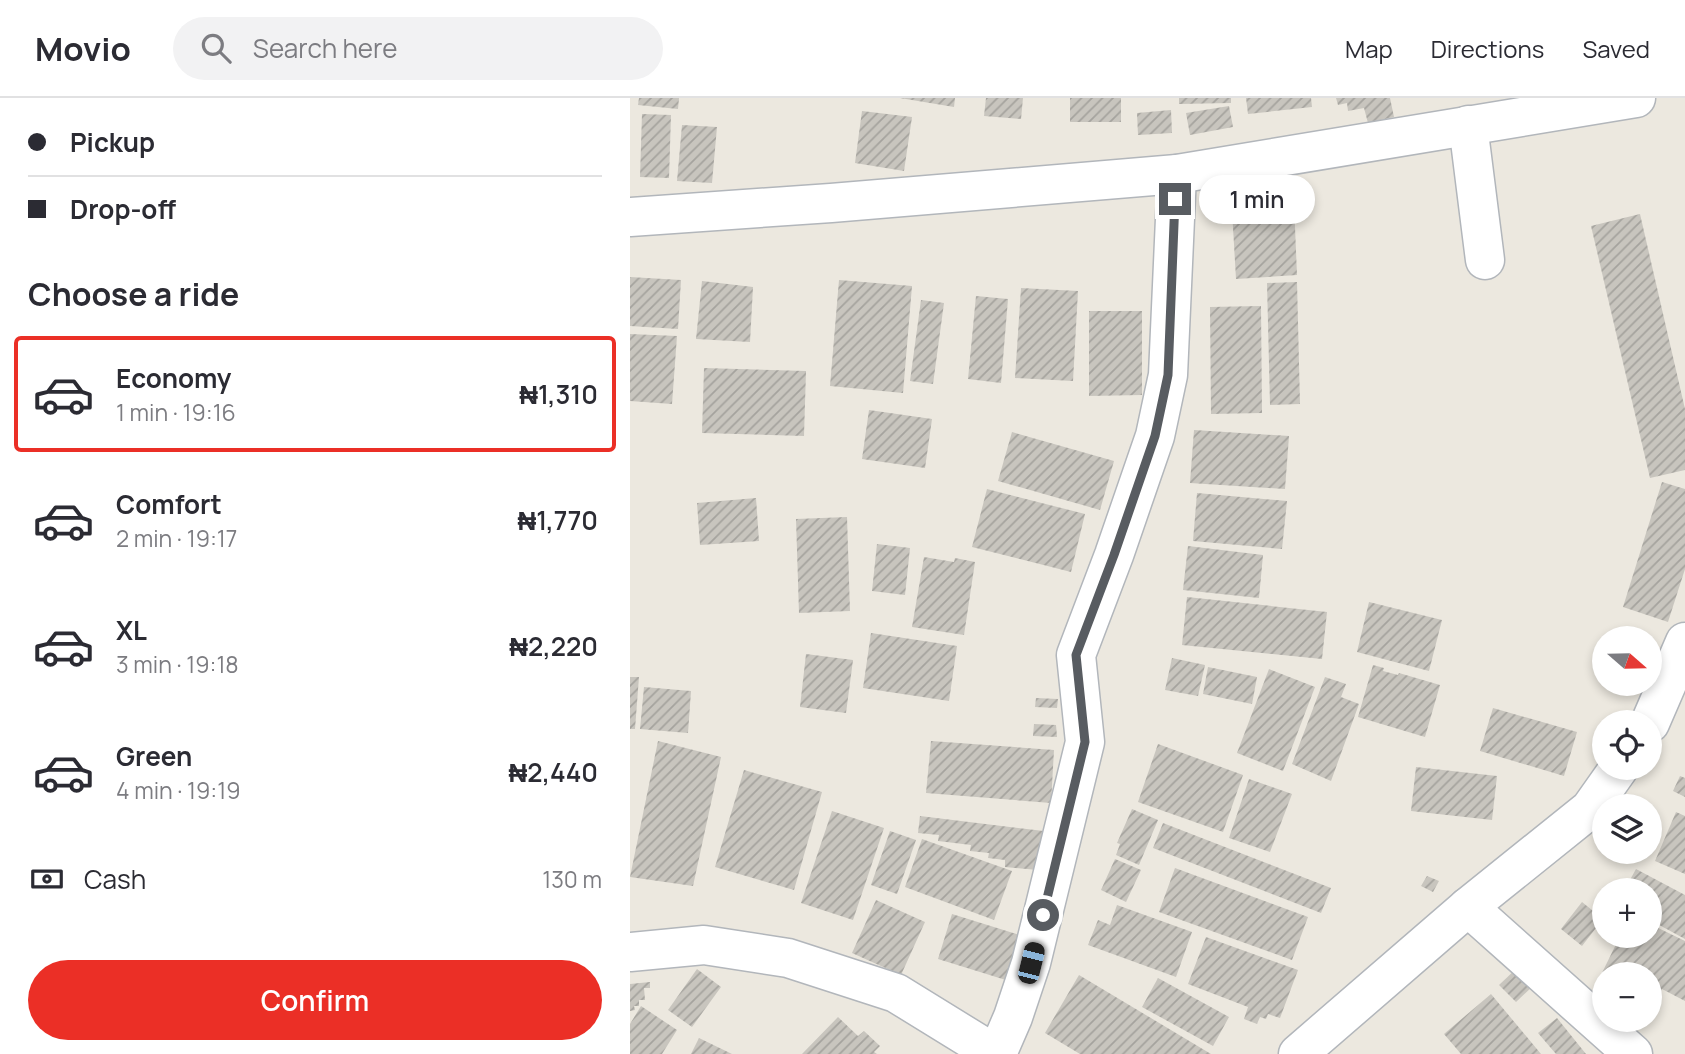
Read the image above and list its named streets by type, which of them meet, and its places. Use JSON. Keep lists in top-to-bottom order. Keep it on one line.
{"north":"right","page":{"header":"Movio","search":"Search here","nav":["Map","Directions","Saved"],"banner":["Pickup","Drop-off"],"bubble":"1 min","heading":"Choose a ride","list":[{"name":"Economy","note":"1 min · 19:16","value":"₦1,310"},{"name":"Comfort","note":"2 min · 19:17","value":"₦1,770"},{"name":"XL","note":"3 min · 19:18","value":"₦2,220"},{"name":"Green","note":"4 min · 19:19","value":"₦2,440"}],"map_buttons":["+","−"],"pay":["Cash","130 m"],"buttons":"Confirm"}}
